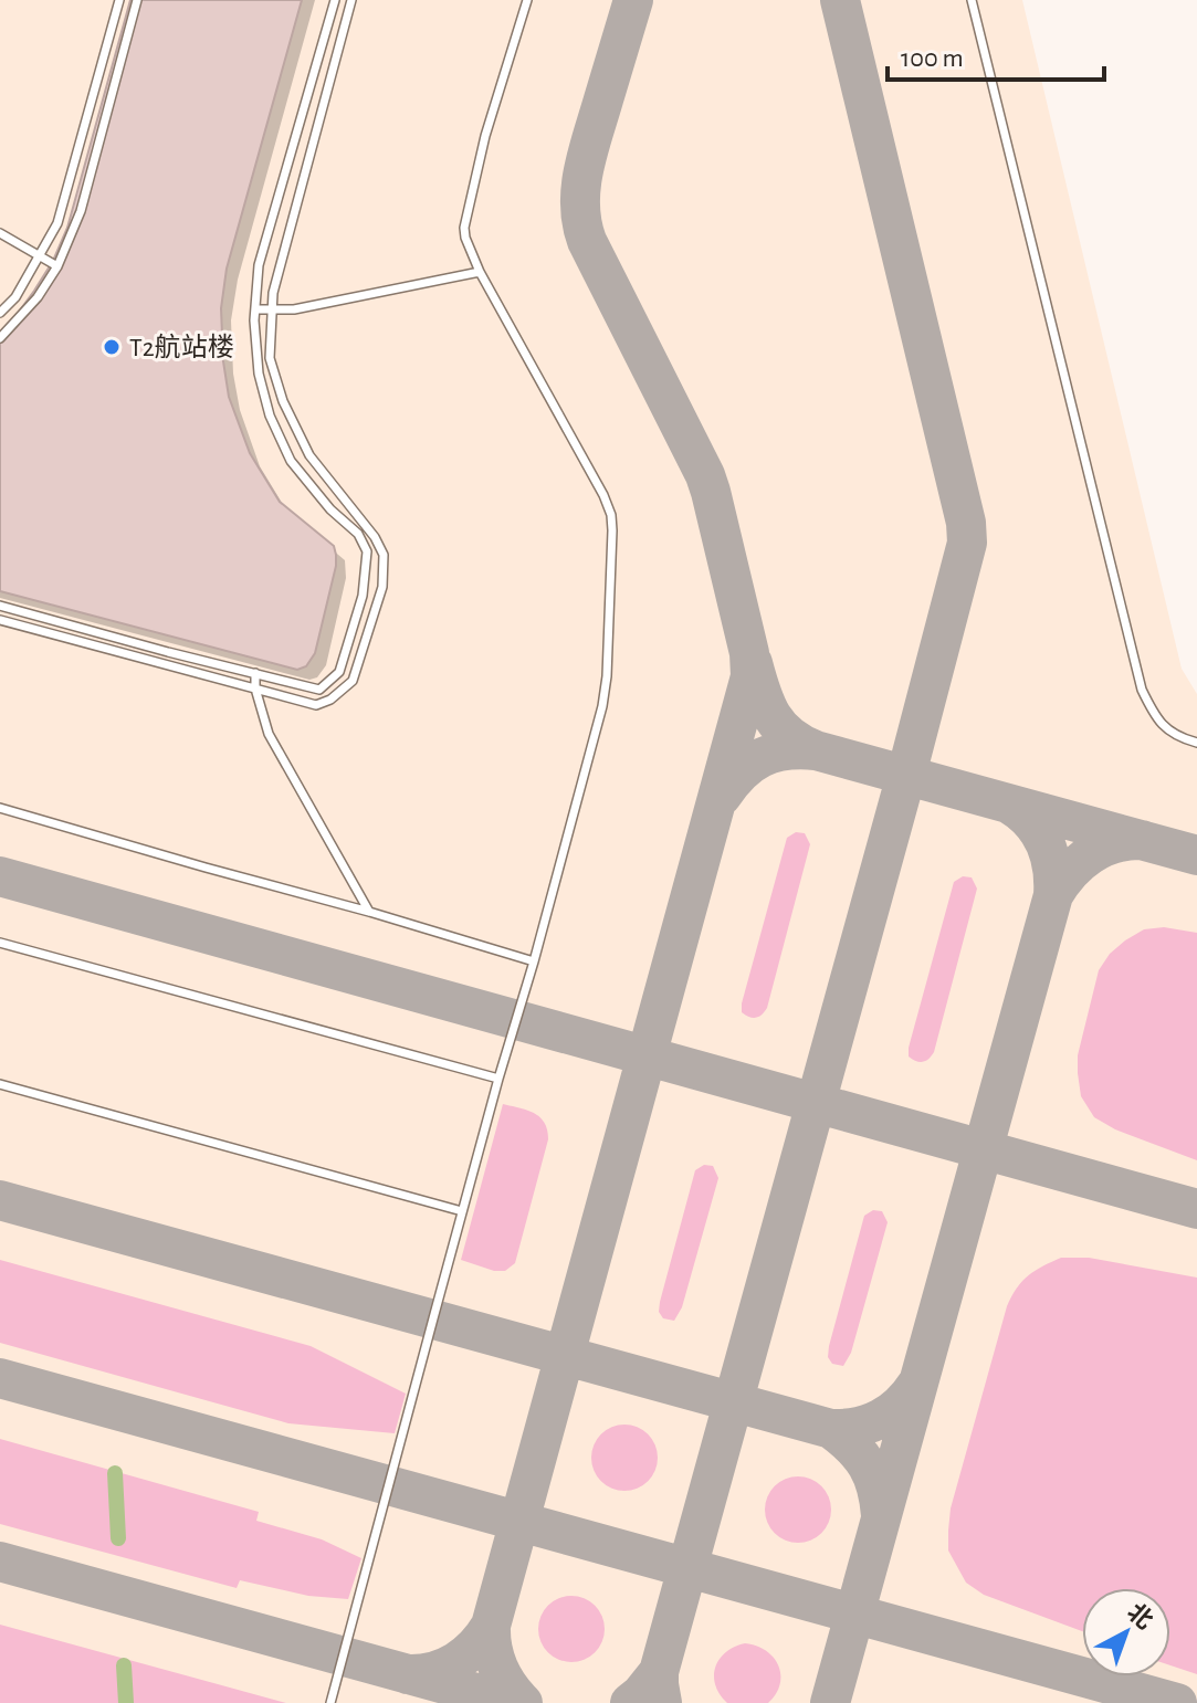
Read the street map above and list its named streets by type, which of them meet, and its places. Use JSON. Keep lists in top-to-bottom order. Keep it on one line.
{"places":["T2航站楼"],"scale_bar":"100 m","north":"top right"}
